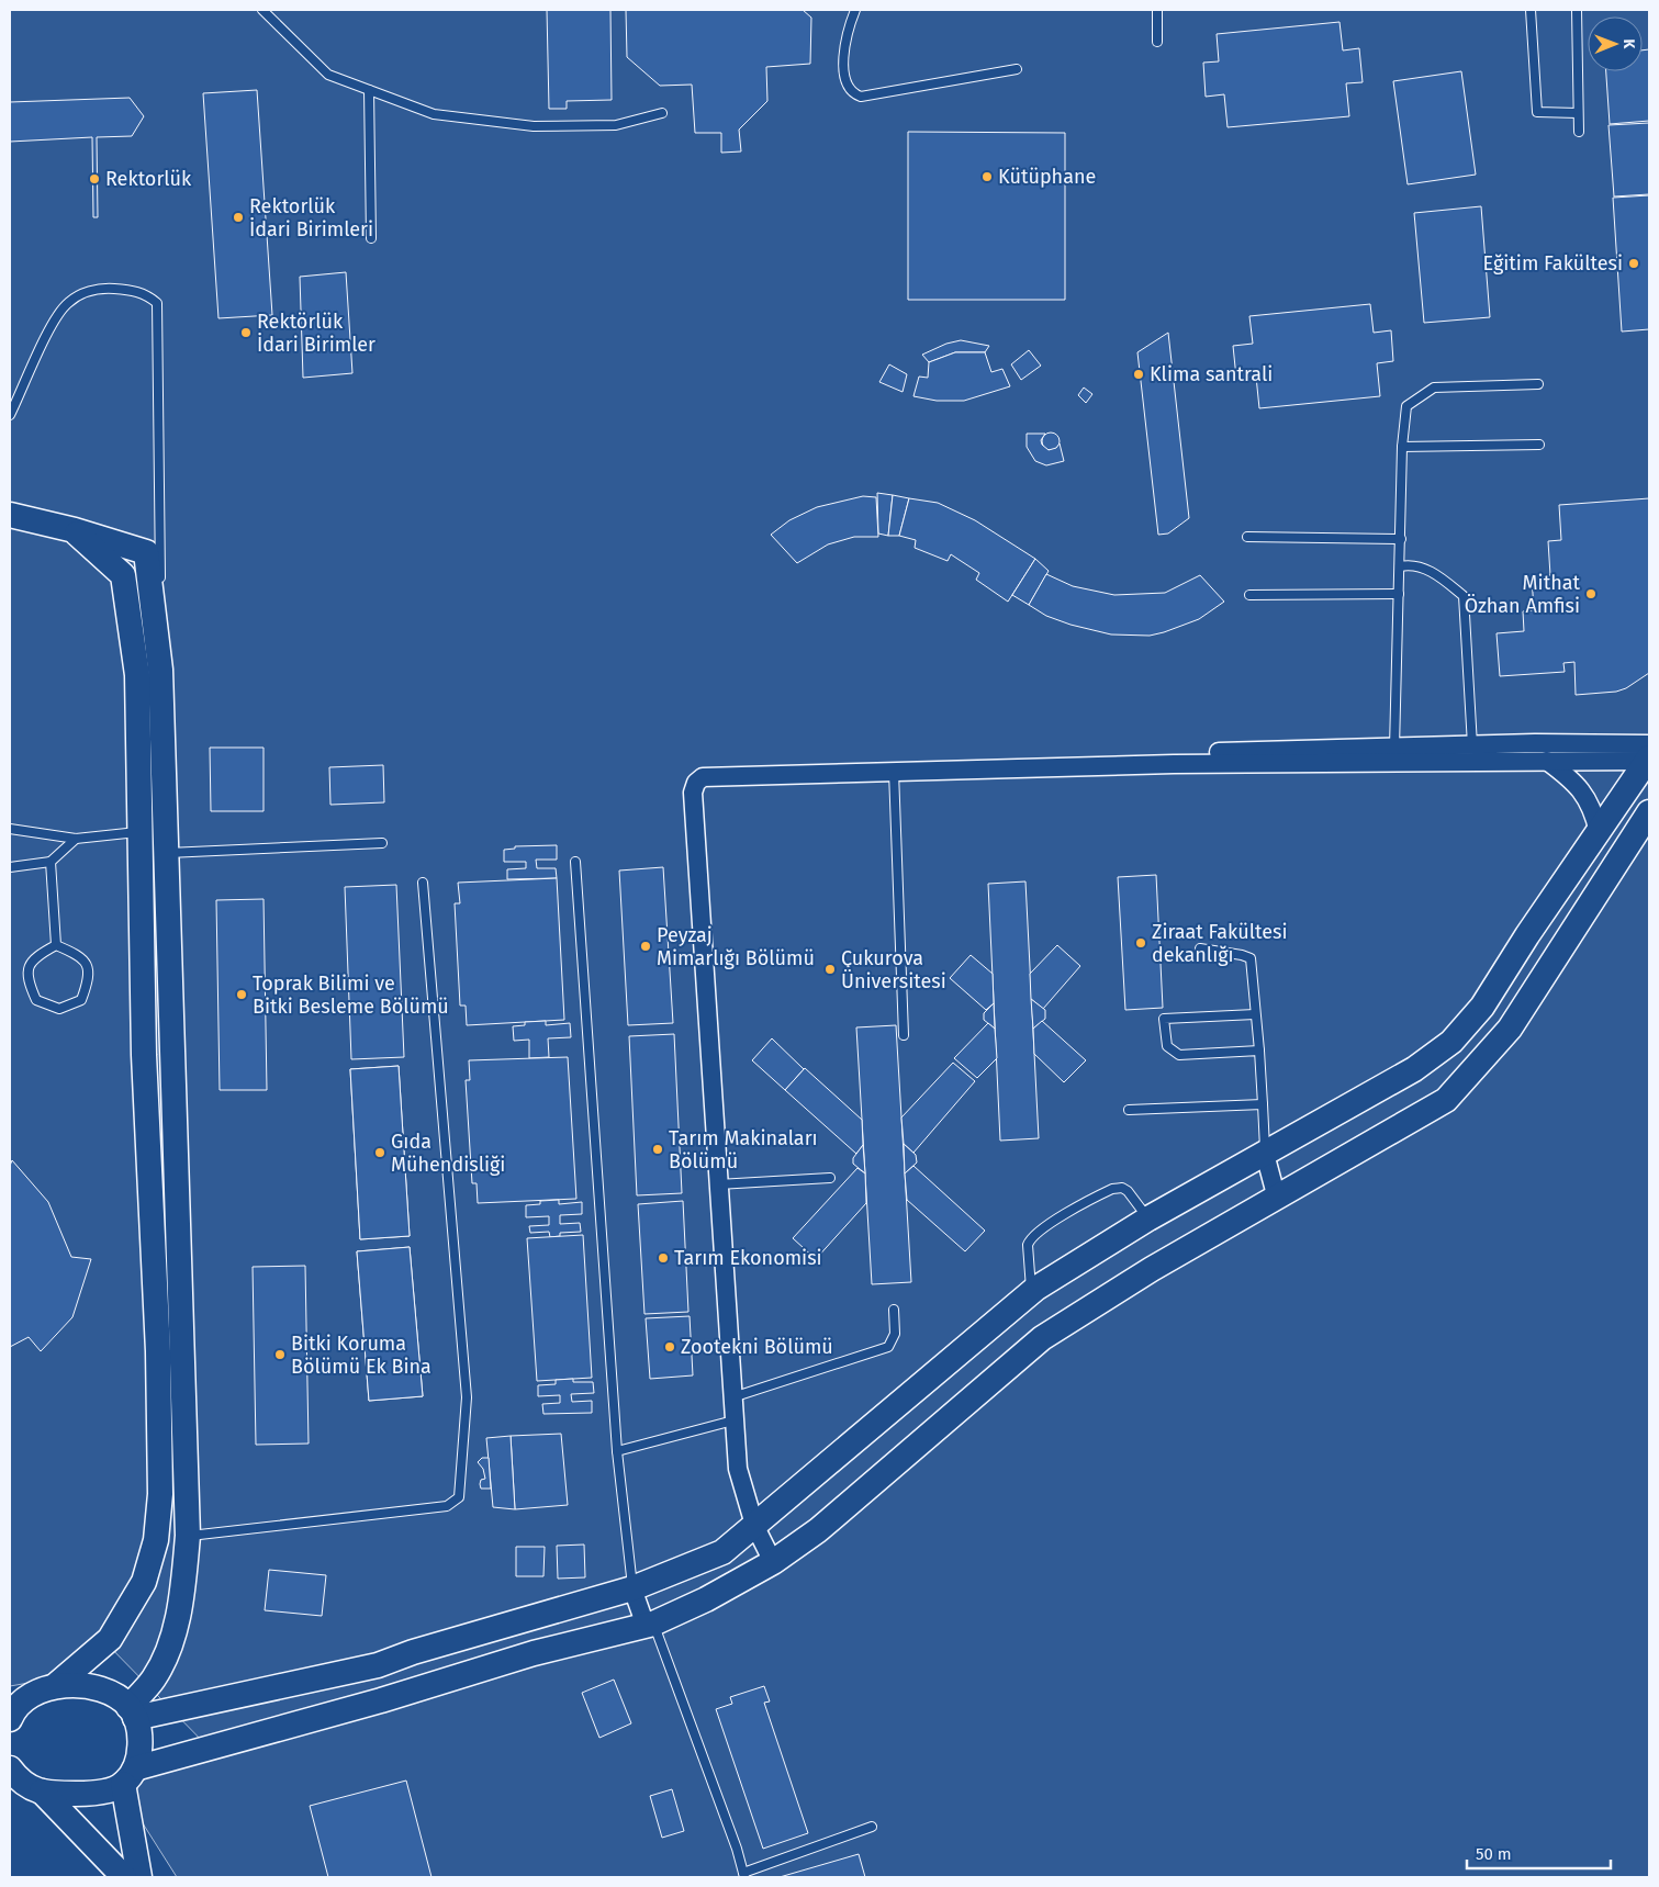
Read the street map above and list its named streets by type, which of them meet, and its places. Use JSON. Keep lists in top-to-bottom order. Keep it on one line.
{"places":["Kütüphane","Rektorlük","Rektorlük İdari Birimleri","Eğitim Fakültesi","Rektörlük İdari Birimler","Klima santrali","Mithat Özhan Amfisi","Ziraat Fakültesi dekanlığı","Peyzaj Mimarlığı Bölümü","Çukurova Üniversitesi","Toprak Bilimi ve Bitki Besleme Bölümü","Tarım Makinaları Bölümü","Gıda Mühendisliği","Tarım Ekonomisi","Zootekni Bölümü","Bitki Koruma Bölümü Ek Bina"],"scale_bar":"50 m","north":"right"}
